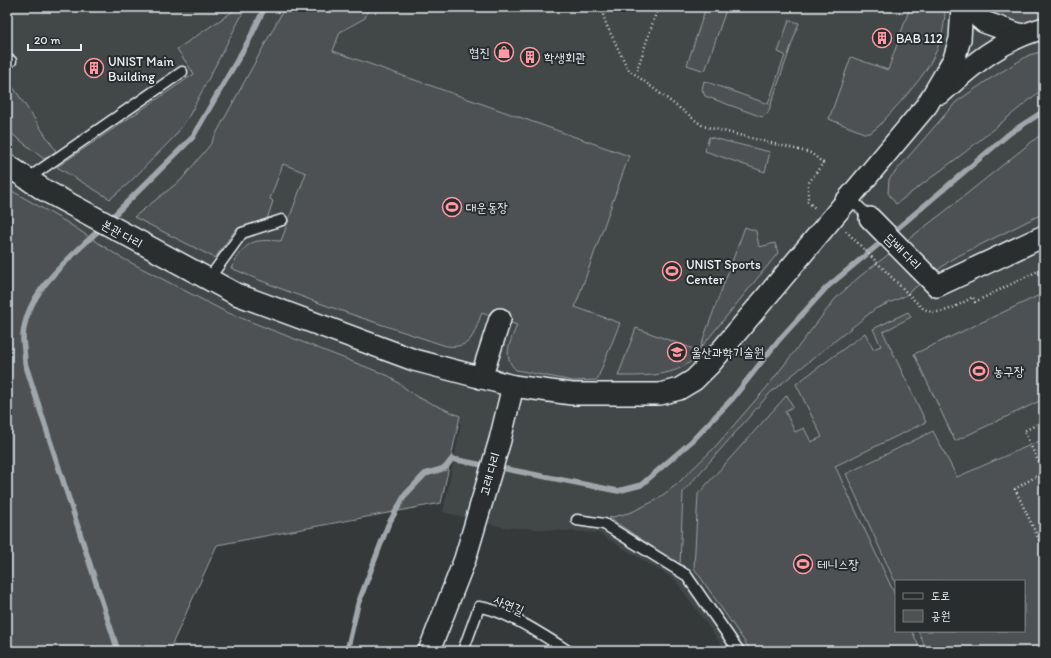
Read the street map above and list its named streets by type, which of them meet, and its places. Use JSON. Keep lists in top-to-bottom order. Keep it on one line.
{"streets":{"street":["본관 다리","담배 다리","고래 다리"],"lane":["사연길"]},"crossings":[["본관 다리","고래 다리"]],"places":{"building":["BAB 112","학생회관","UNIST Main Building"],"shop":["협진"],"sports":["대운동장","UNIST Sports Center","농구장","테니스장"],"school or university":["울산과학기술원"]},"legend":["도로","공원"],"scale_bar":"20 m"}
